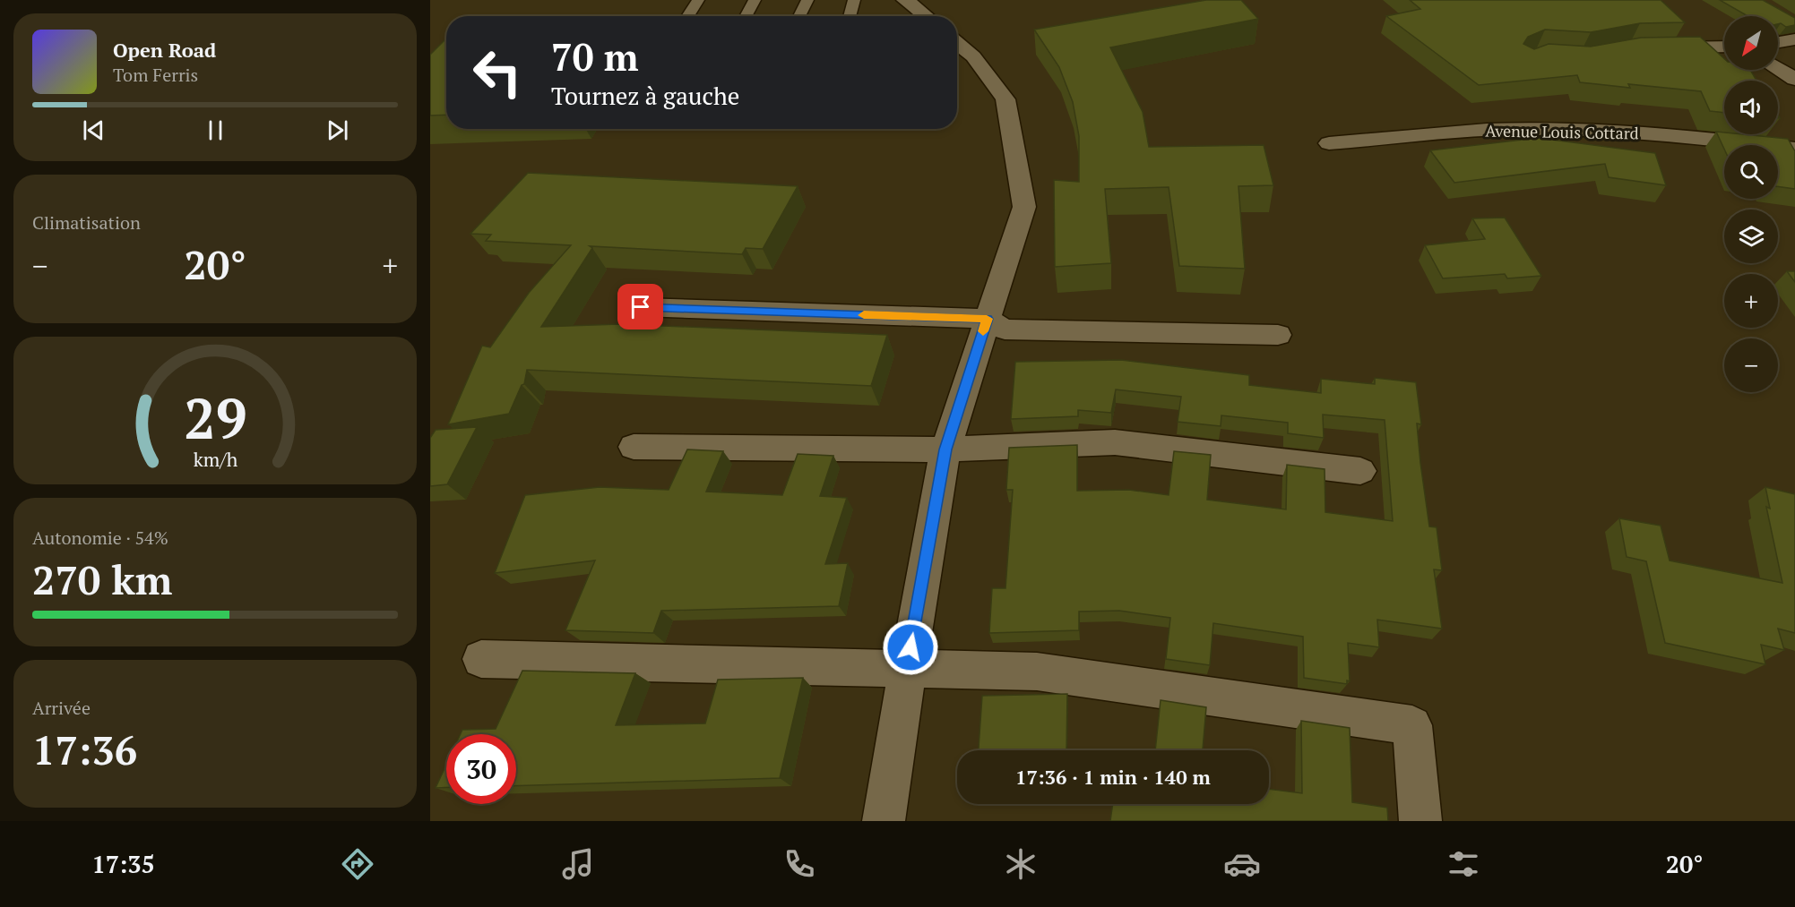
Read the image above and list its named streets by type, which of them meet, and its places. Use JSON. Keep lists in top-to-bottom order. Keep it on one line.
{"streets":{"street":["Avenue Louis Cottard"]},"north":"bottom left","page":{"map_buttons":["+","−"],"turn":["70 m","Tournez à gauche"],"song":["Open Road","Tom Ferris"],"tile":["Climatisation",["Autonomie · 54%","270 km"],["Arrivée","17:36"]],"heat":["−","20°","+"],"limit":"30","trip":"17:36 · 1 min · 140 m","tabs":["17:35","20°"],"gauge":["29","km/h"]}}
